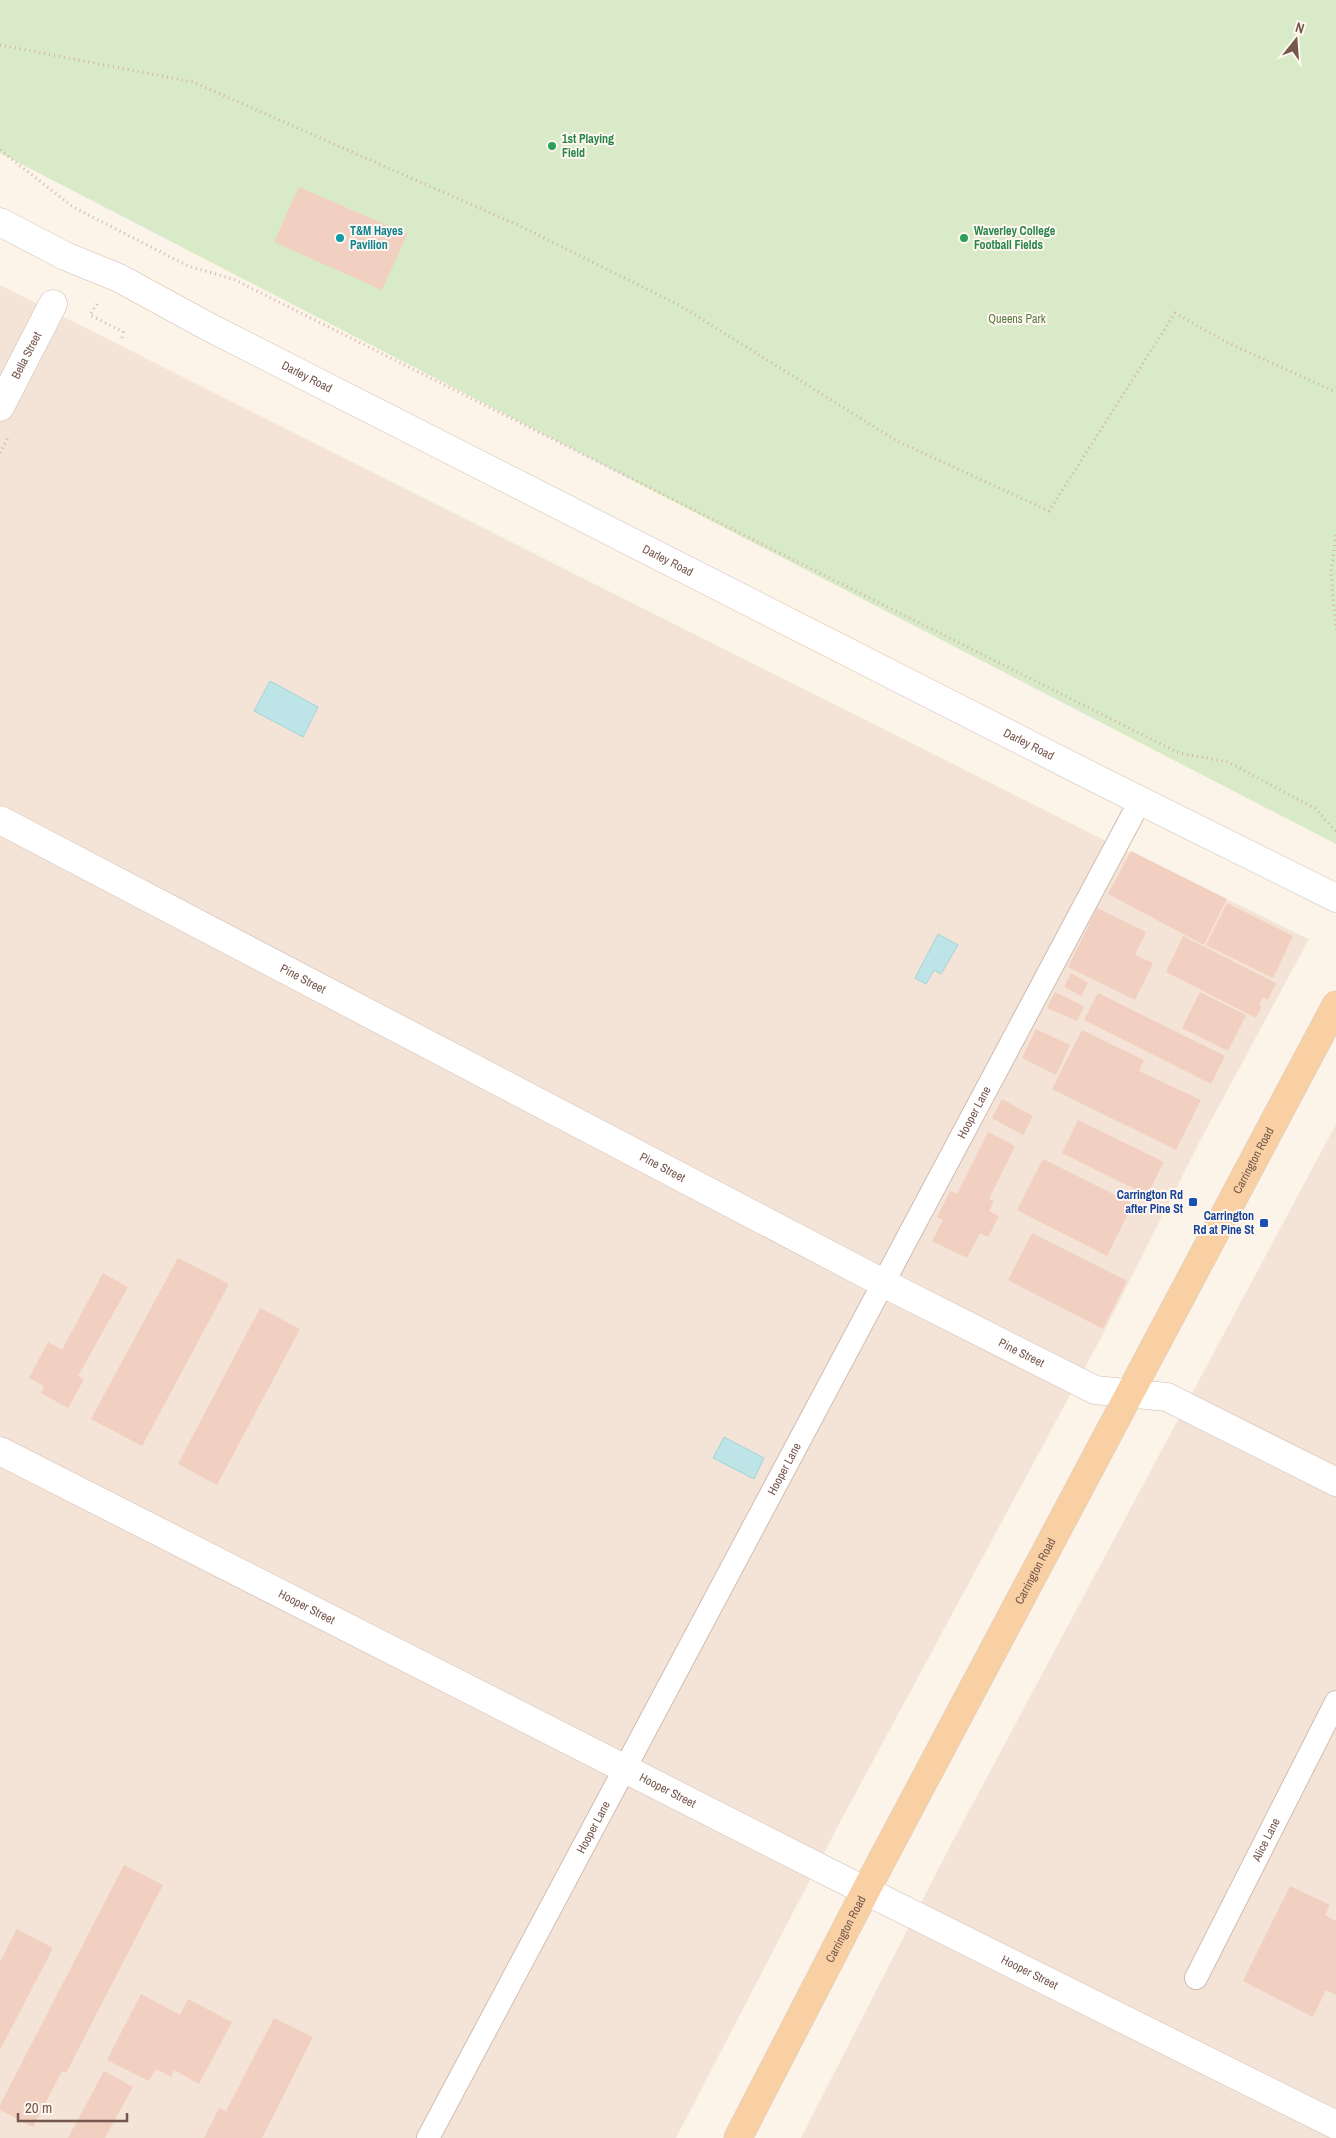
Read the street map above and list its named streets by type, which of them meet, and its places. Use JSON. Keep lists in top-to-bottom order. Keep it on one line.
{"streets":{"main road":["Carrington Road"],"street":["Bella Street","Darley Road","Pine Street","Hooper Street"],"lane":["Hooper Lane","Alice Lane"]},"crossings":[["Darley Road","Hooper Lane"],["Pine Street","Hooper Lane"],["Pine Street","Carrington Road"],["Hooper Lane","Hooper Street"],["Carrington Road","Hooper Street"]],"parks":["Queens Park"],"places":{"other":["1st Playing Field","T&M Hayes Pavilion","Waverley College Football Fields"],"transit":["Carrington Rd after Pine St","Carrington Rd at Pine St"]},"scale_bar":"20 m","north":"top"}
